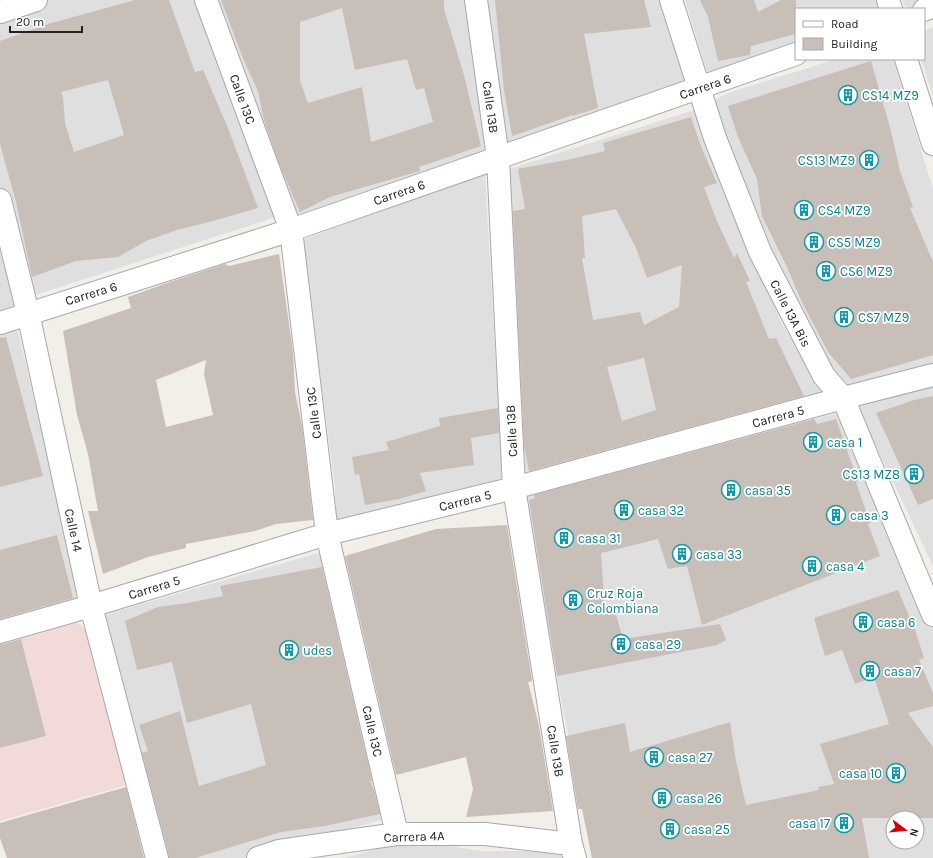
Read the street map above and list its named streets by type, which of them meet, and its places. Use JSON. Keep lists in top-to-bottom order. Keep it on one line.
{"streets":{"street":["Carrera 6","Calle 13C","Calle 13B","Calle 13A Bis","Carrera 5","Calle 14","Carrera 4A"]},"crossings":[["Carrera 6","Calle 13C"],["Carrera 6","Calle 13B"],["Carrera 6","Calle 13A Bis"],["Carrera 6","Calle 14"],["Calle 13C","Carrera 5"],["Calle 13C","Carrera 4A"],["Calle 13B","Carrera 5"],["Calle 13B","Carrera 4A"],["Calle 13A Bis","Carrera 5"],["Carrera 5","Calle 14"]],"places":{"building":["CS14 MZ9","CS13 MZ9","CS4 MZ9","CS5 MZ9","CS6 MZ9","CS7 MZ9","casa 1","CS13 MZ8","casa 35","casa 32","casa 3","casa 31","casa 33","casa 4","Cruz Roja Colombiana","casa 6","casa 29","udes","casa 7","casa 27","casa 10","casa 26","casa 17","casa 25"]},"legend":["Road","Building"],"scale_bar":"20 m","north":"right"}
